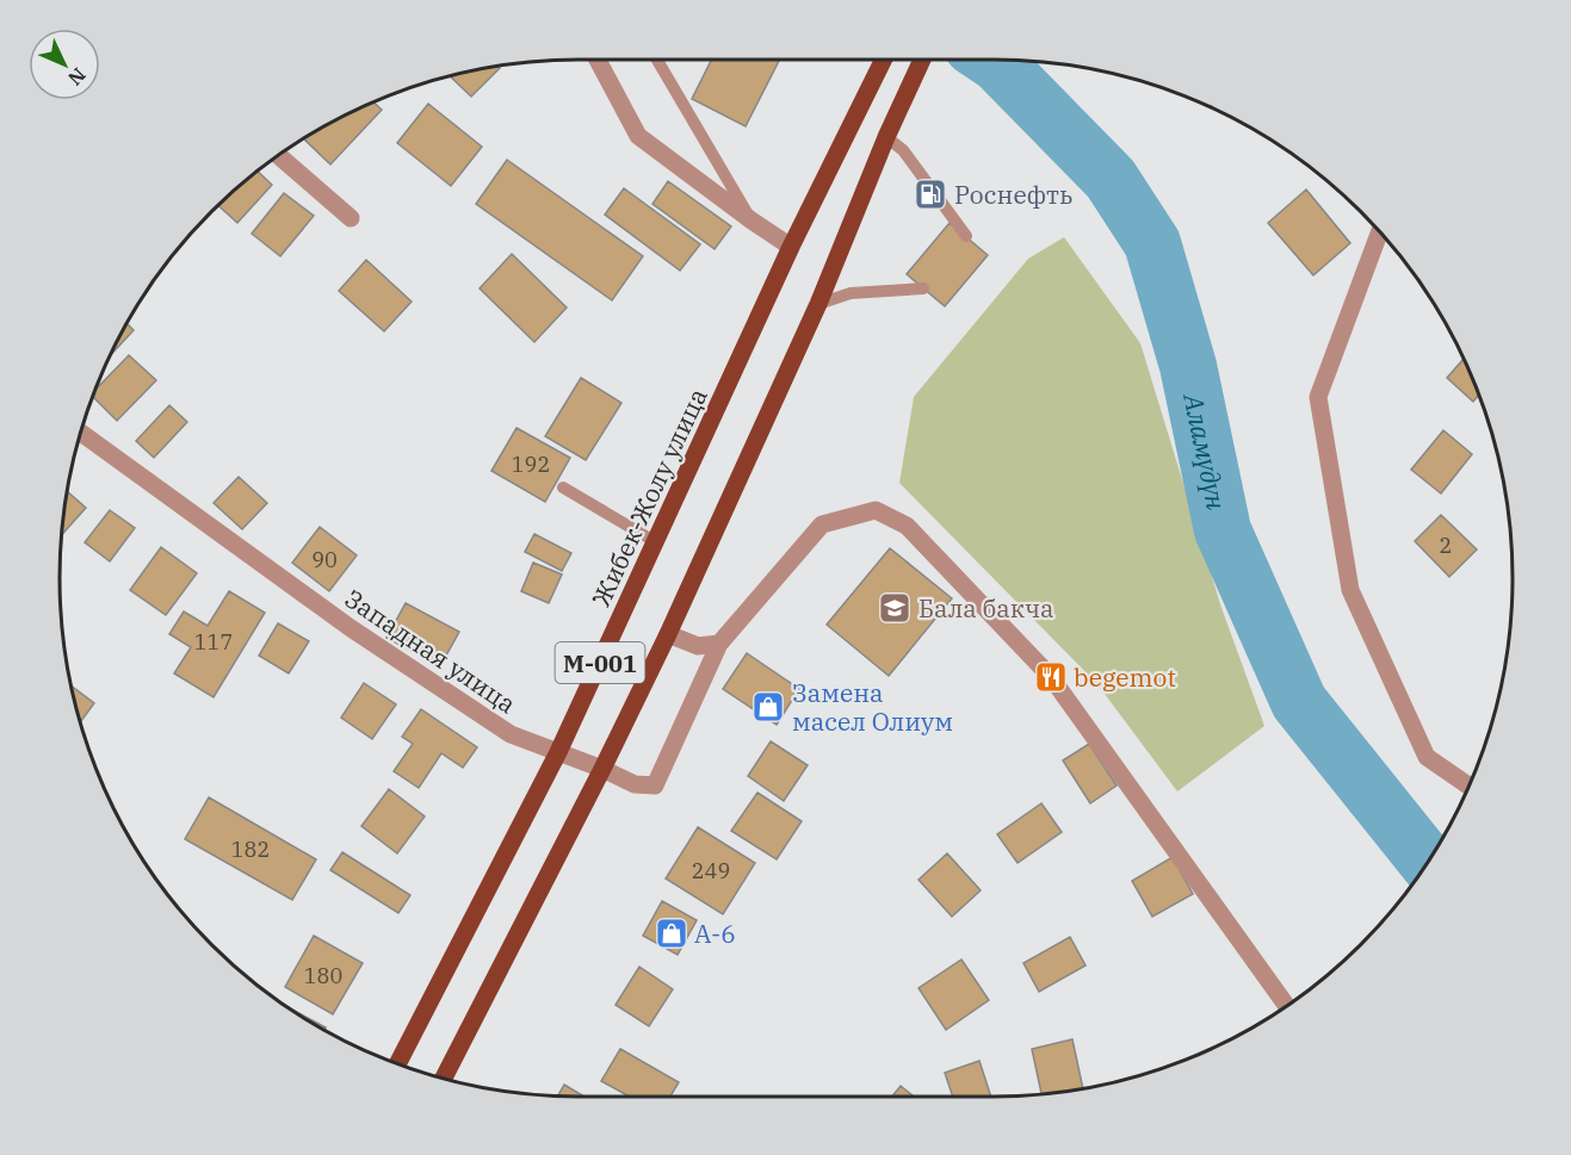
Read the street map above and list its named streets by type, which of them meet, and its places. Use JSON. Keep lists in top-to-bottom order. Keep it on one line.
{"streets":{"main road":["Жибек-Жолу улица","М-001"],"street":["Западная улица"]},"crossings":[["Жибек-Жолу улица","Западная улица"],["Западная улица","М-001"]],"water":["Аламүдүн"],"places":{"fuel station":["Роснефть"],"school or university":["Бала бакча"],"restaurant":["begemot"],"shop":["Замена масел Олиум","А-6"]},"house_numbers":["192","2","90","117","182","249","180"],"north":"bottom right"}
